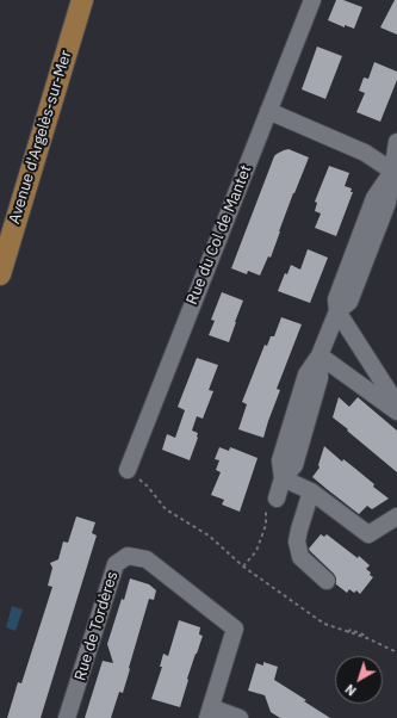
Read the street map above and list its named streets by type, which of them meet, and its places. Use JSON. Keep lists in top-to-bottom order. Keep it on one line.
{"streets":{"main road":["Avenue d'Argelès-sur-Mer"],"street":["Rue du Col de Mantet","Rue de Tordères"]},"north":"bottom left"}
